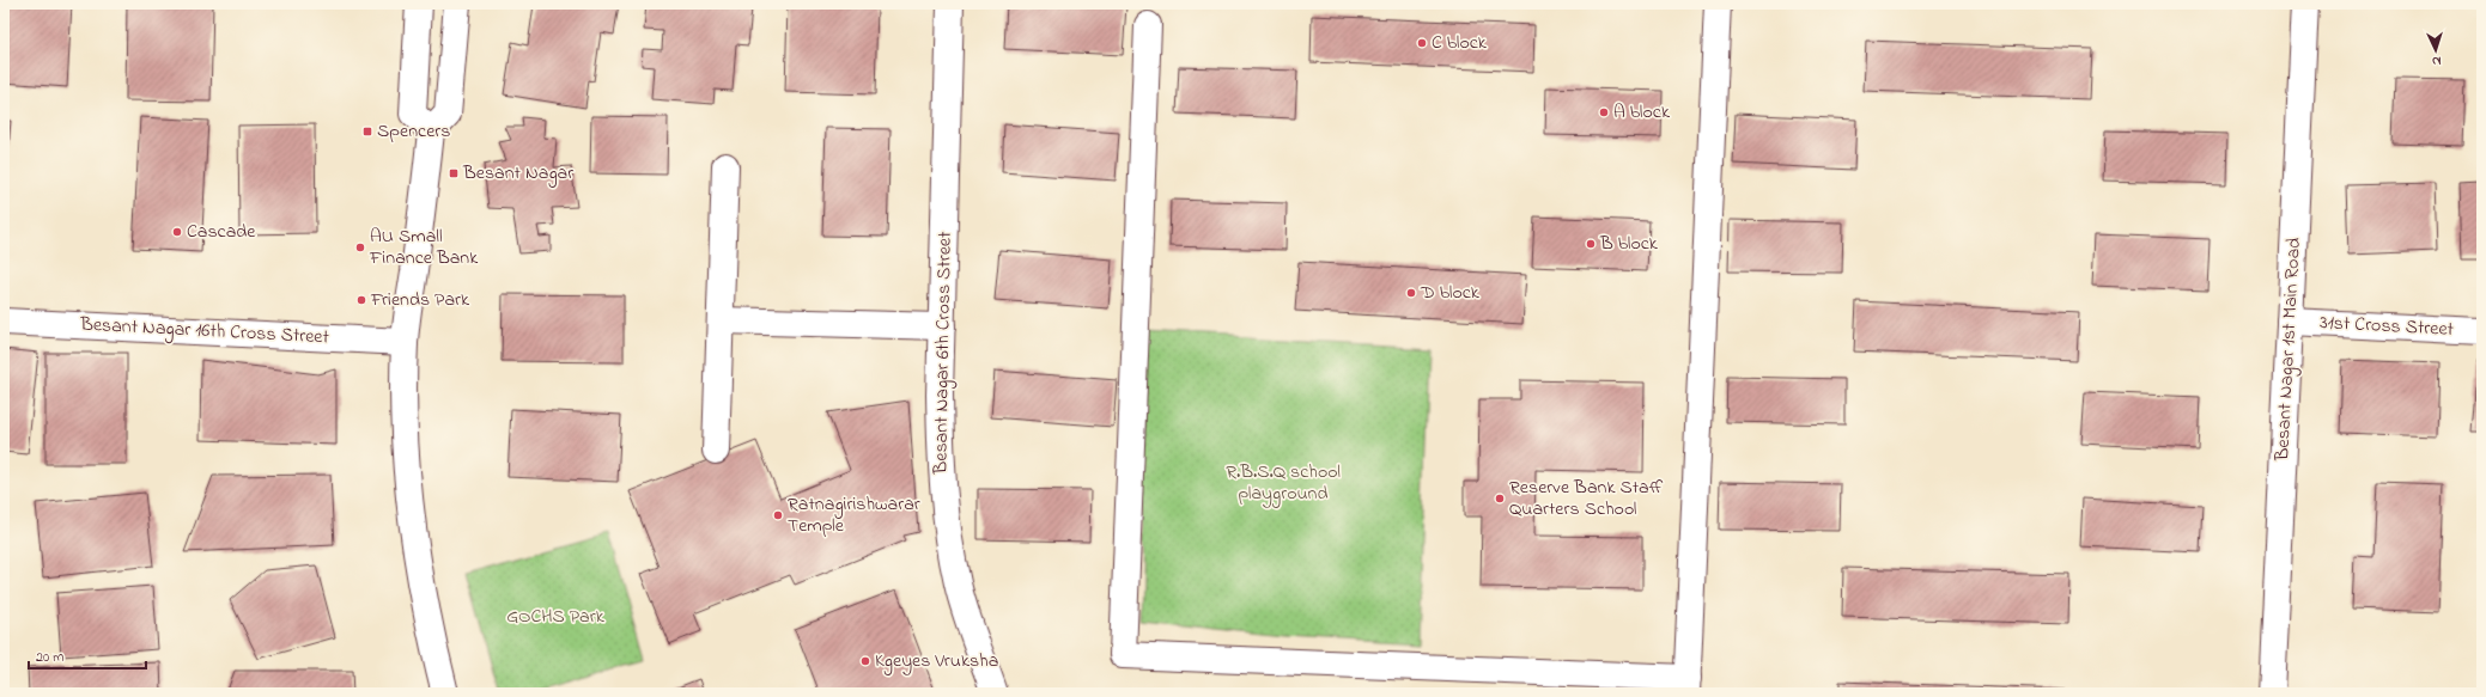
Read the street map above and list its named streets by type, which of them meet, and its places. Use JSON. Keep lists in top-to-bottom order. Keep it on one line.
{"streets":{"street":["31st Cross Street","Besant Nagar 16th Cross Street","Besant Nagar 1st Main Road","Besant Nagar 6th Cross Street"]},"crossings":[["31st Cross Street","Besant Nagar 1st Main Road"]],"parks":["R.B.S.Q school playground","GOCHS Park"],"places":{"other":["C block","A block","Cascade","B block","AU Small Finance Bank","D block","Friends Park","Reserve Bank Staff Quarters School","Ratnagirishwarar Temple","Kgeyes Vruksha"],"transit":["Spencers","Besant Nagar"]},"scale_bar":"20 m","north":"bottom"}
